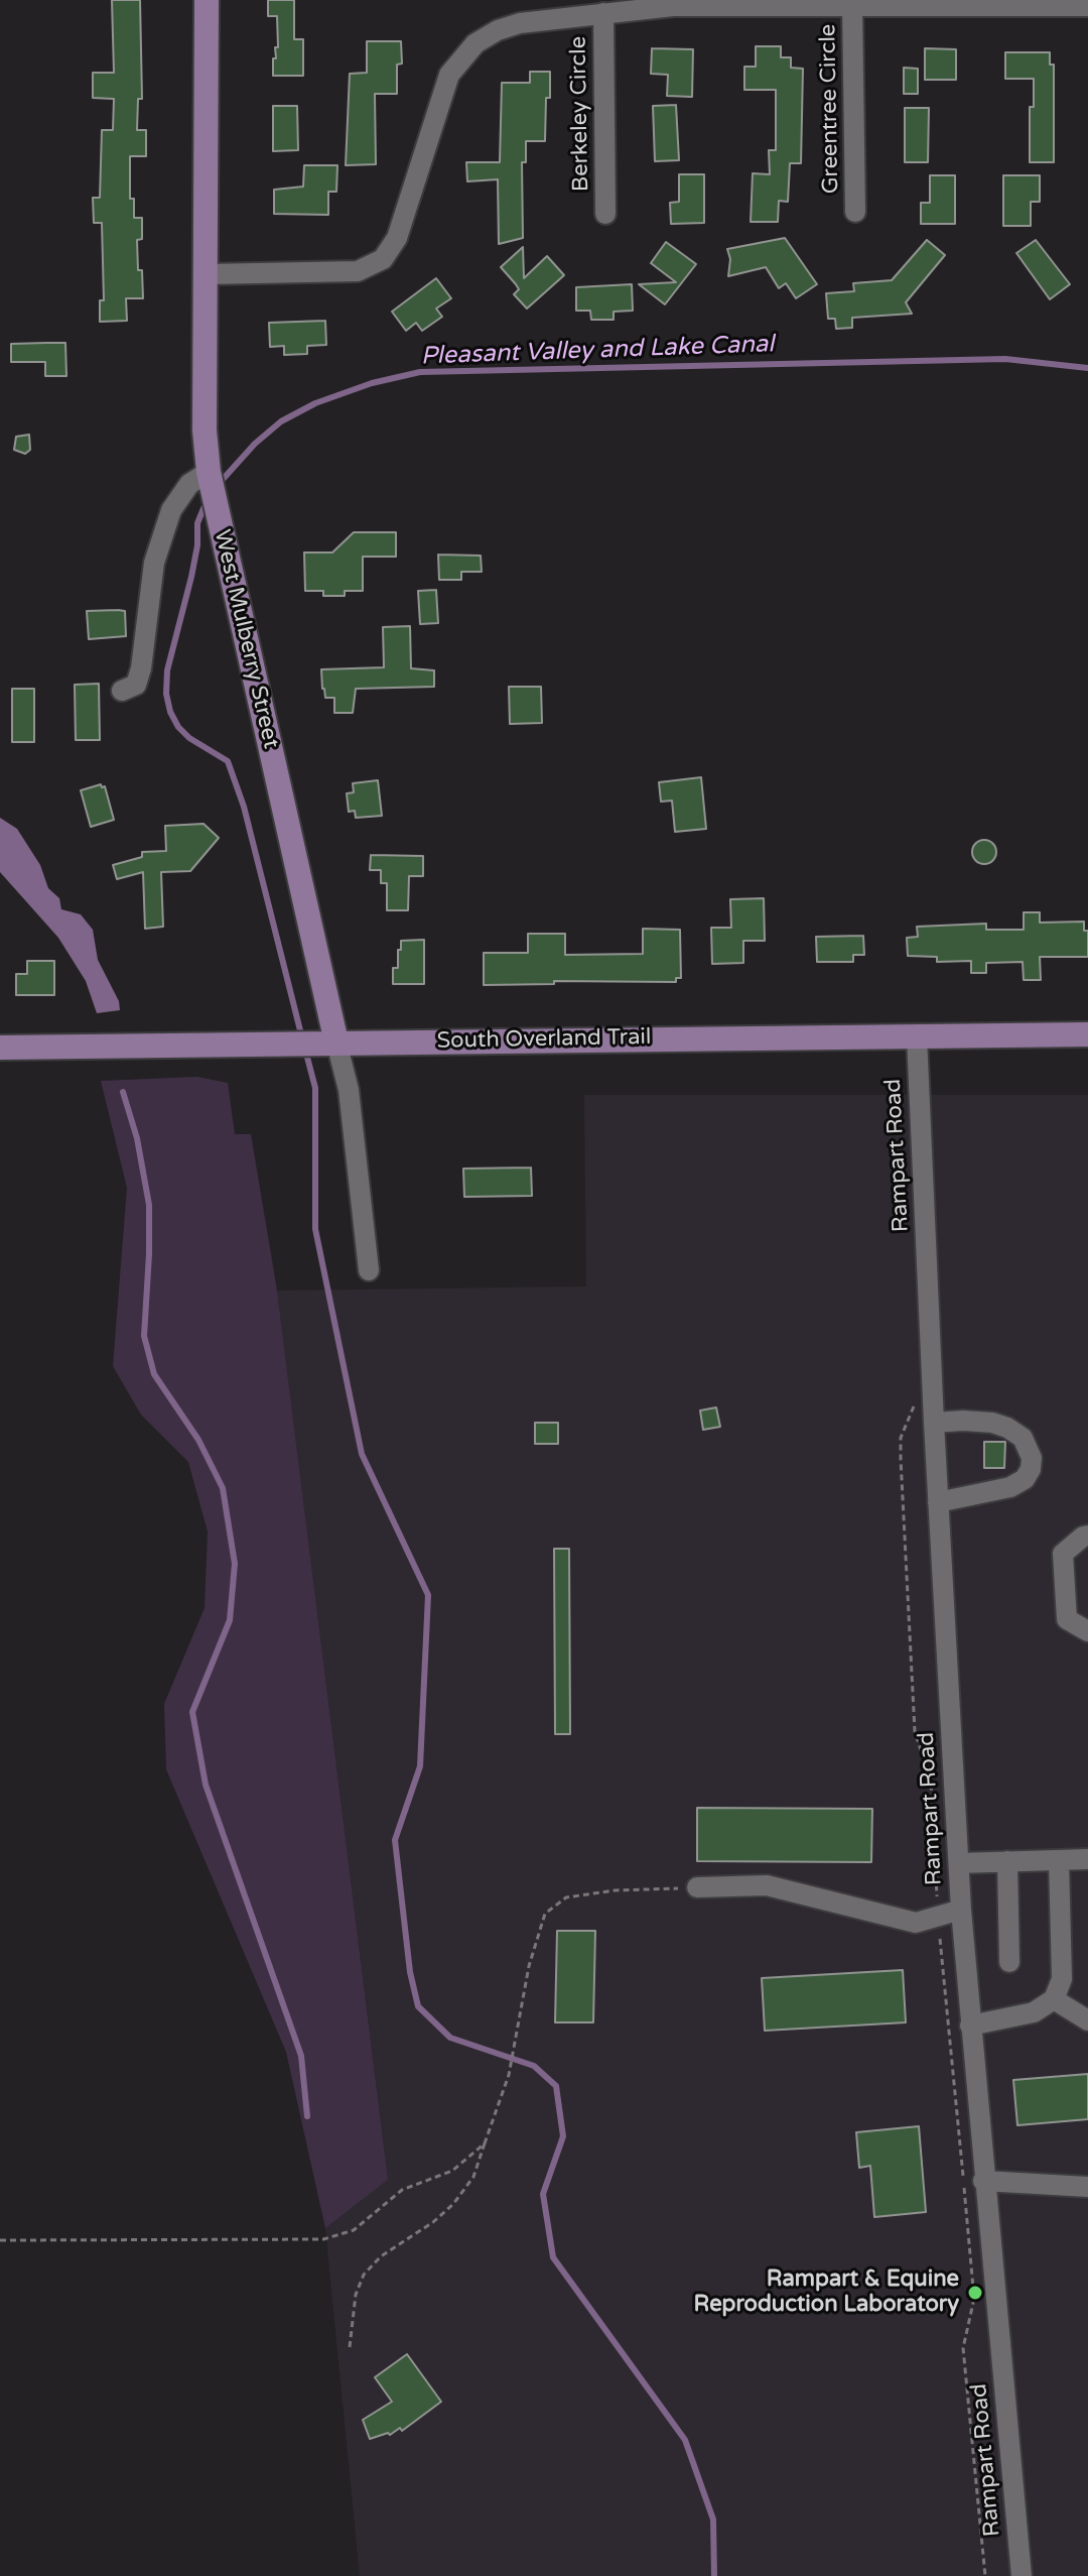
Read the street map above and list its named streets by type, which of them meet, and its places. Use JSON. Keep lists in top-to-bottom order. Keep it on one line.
{"streets":{"main road":["West Mulberry Street","South Overland Trail"],"street":["Greentree Circle","Berkeley Circle","Rampart Road"]},"crossings":[["West Mulberry Street","South Overland Trail"],["South Overland Trail","Rampart Road"]],"water":["Pleasant Valley and Lake Canal"],"places":["Rampart & Equine Reproduction Laboratory"]}
